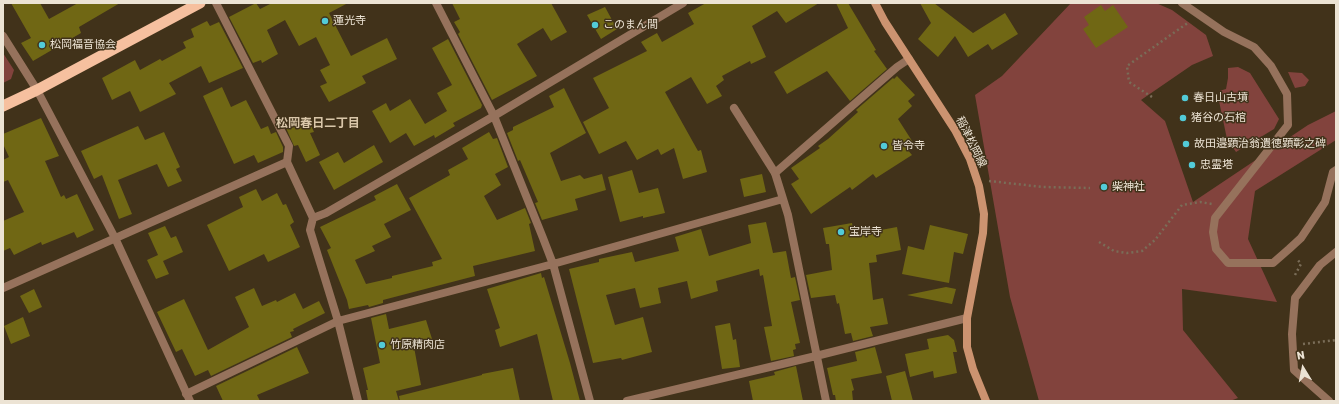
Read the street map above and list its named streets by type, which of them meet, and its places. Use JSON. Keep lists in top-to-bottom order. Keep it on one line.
{"streets":{"main road":["稲津松岡線"]},"districts":["松岡春日二丁目"],"places":["蓮光寺","このまん間","松岡福音協会","春日山古墳","猪谷の石棺","故田邉顕治翁遺徳顕彰之碑","皆令寺","忠霊塔","柴神社","宝岸寺","竹原精肉店"],"north":"top"}
